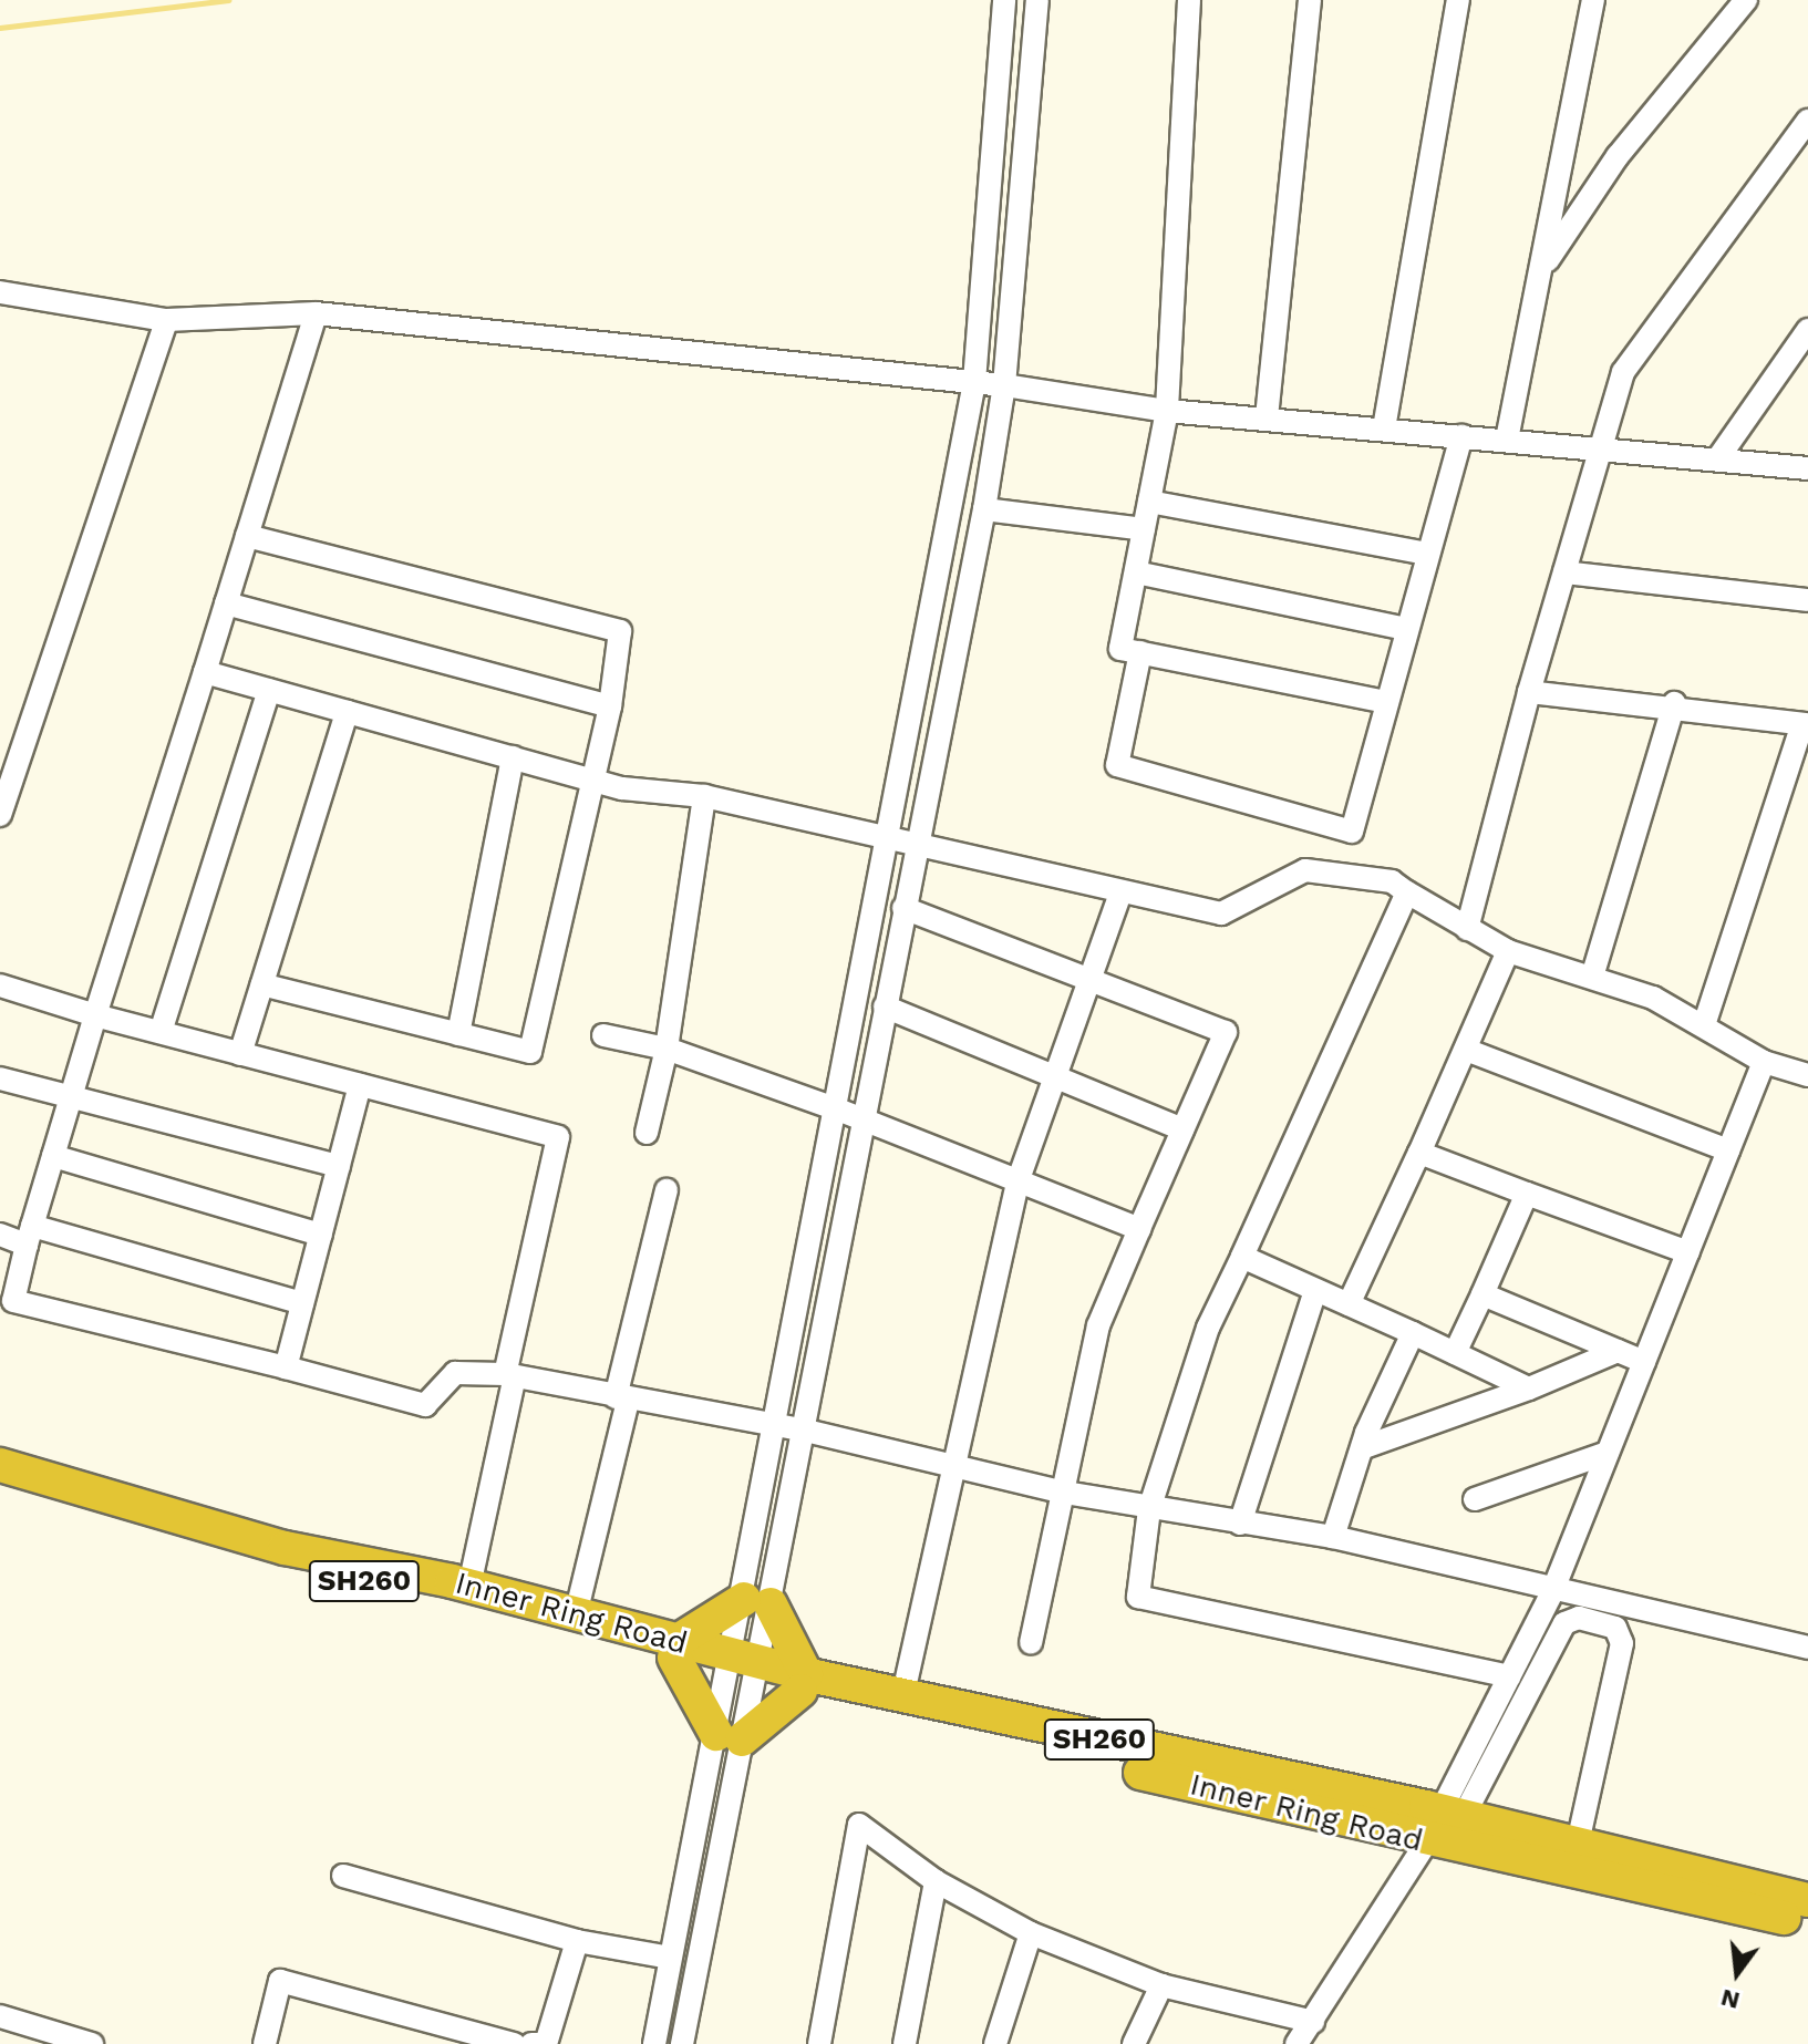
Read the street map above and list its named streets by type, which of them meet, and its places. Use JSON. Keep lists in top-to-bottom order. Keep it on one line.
{"streets":{"highway":["SH260","Inner Ring Road"]},"north":"bottom"}
